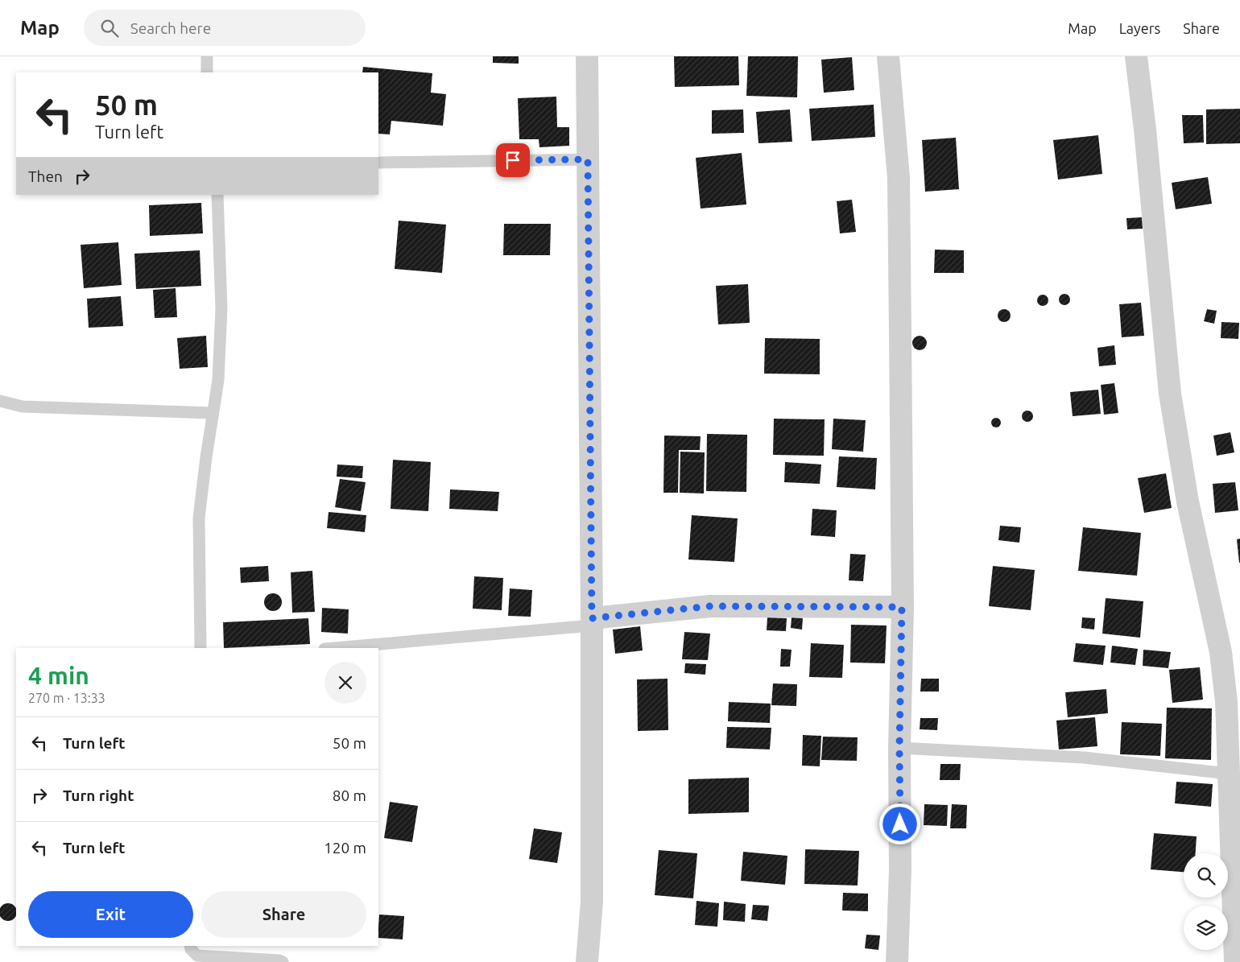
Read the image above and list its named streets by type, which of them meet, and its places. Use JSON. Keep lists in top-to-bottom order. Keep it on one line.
{"page":{"header":"Map","search":"Search here","nav":["Map","Layers","Share"],"turn":["50 m","Turn left"],"then":"Then","heading":["4 min","270 m · 13:33"],"list":[{"name":"Turn left","value":"50 m"},{"name":"Turn right","value":"80 m"},{"name":"Turn left","value":"120 m"}],"buttons":["Exit","Share"]}}
